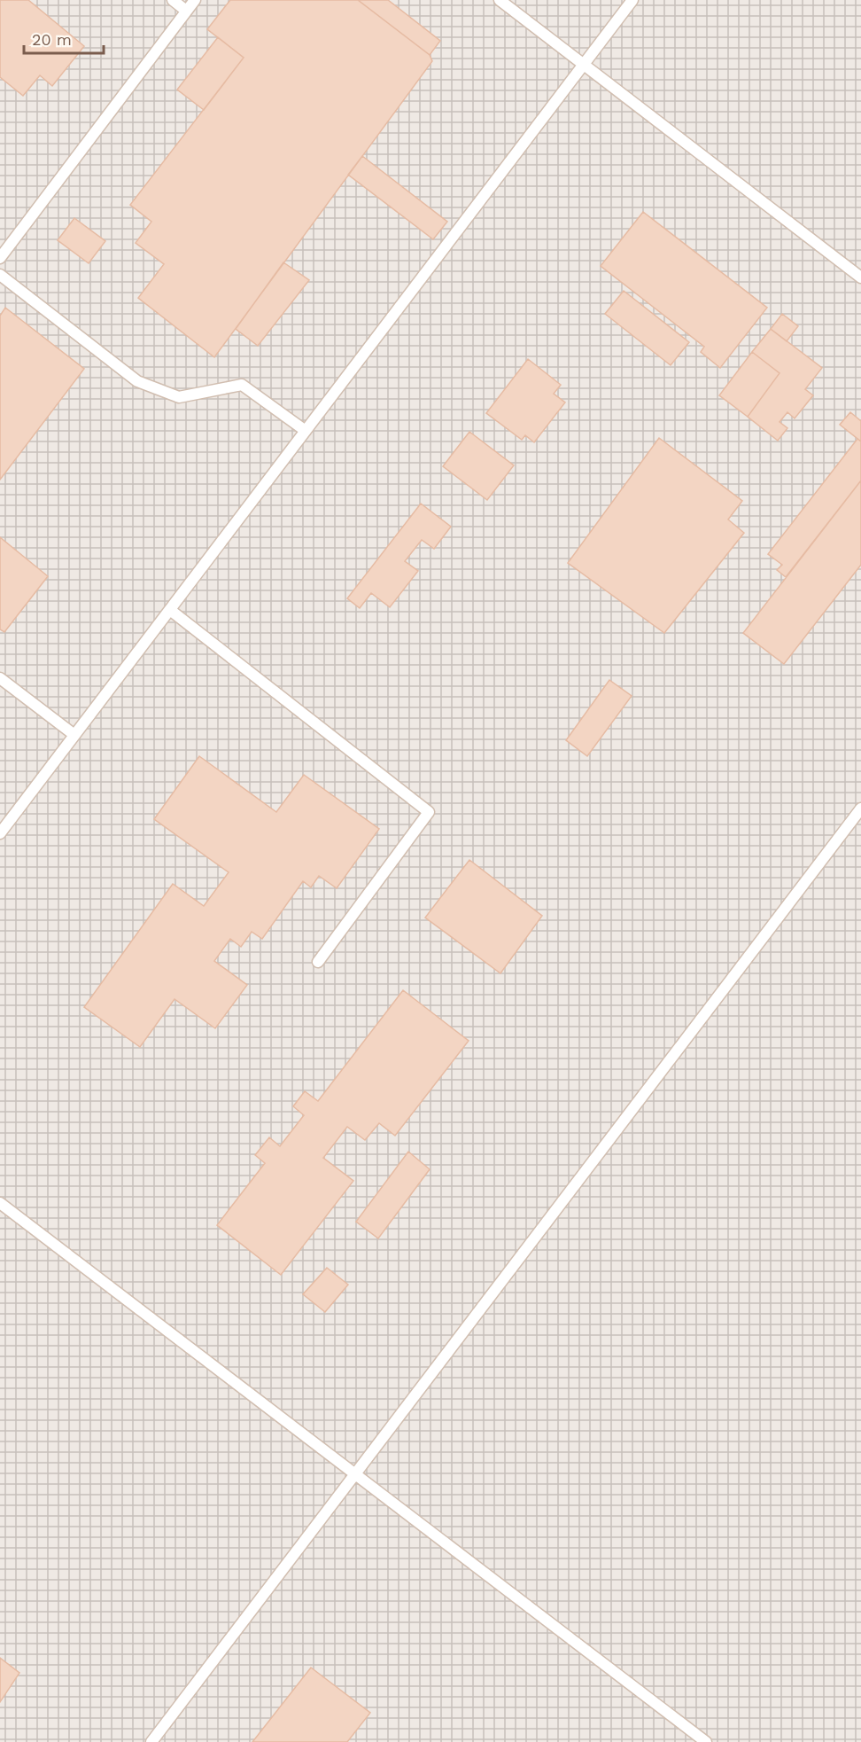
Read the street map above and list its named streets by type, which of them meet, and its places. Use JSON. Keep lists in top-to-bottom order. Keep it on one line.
{"scale_bar":"20 m"}
